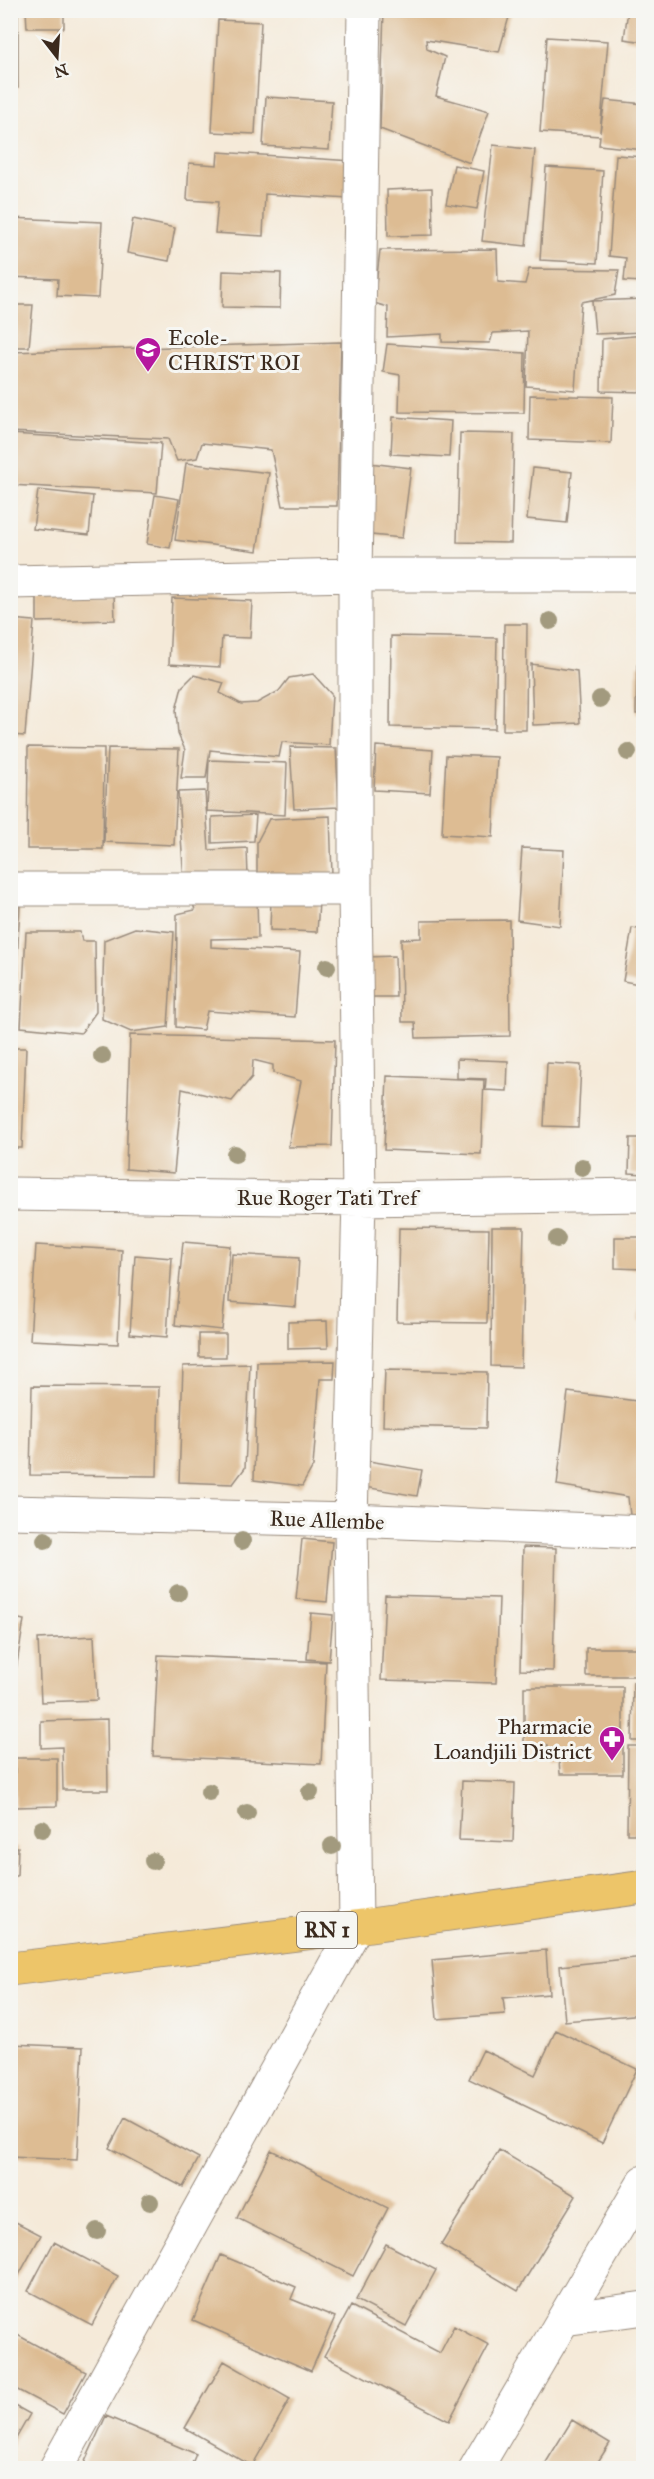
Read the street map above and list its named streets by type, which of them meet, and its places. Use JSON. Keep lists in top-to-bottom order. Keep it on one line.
{"streets":{"highway":["RN 1"],"street":["Rue Roger Tati Tref","Rue Allembe"]},"places":{"school or university":["Ecole- CHRIST ROI"],"pharmacy":["Pharmacie Loandjili District"]},"north":"bottom"}
